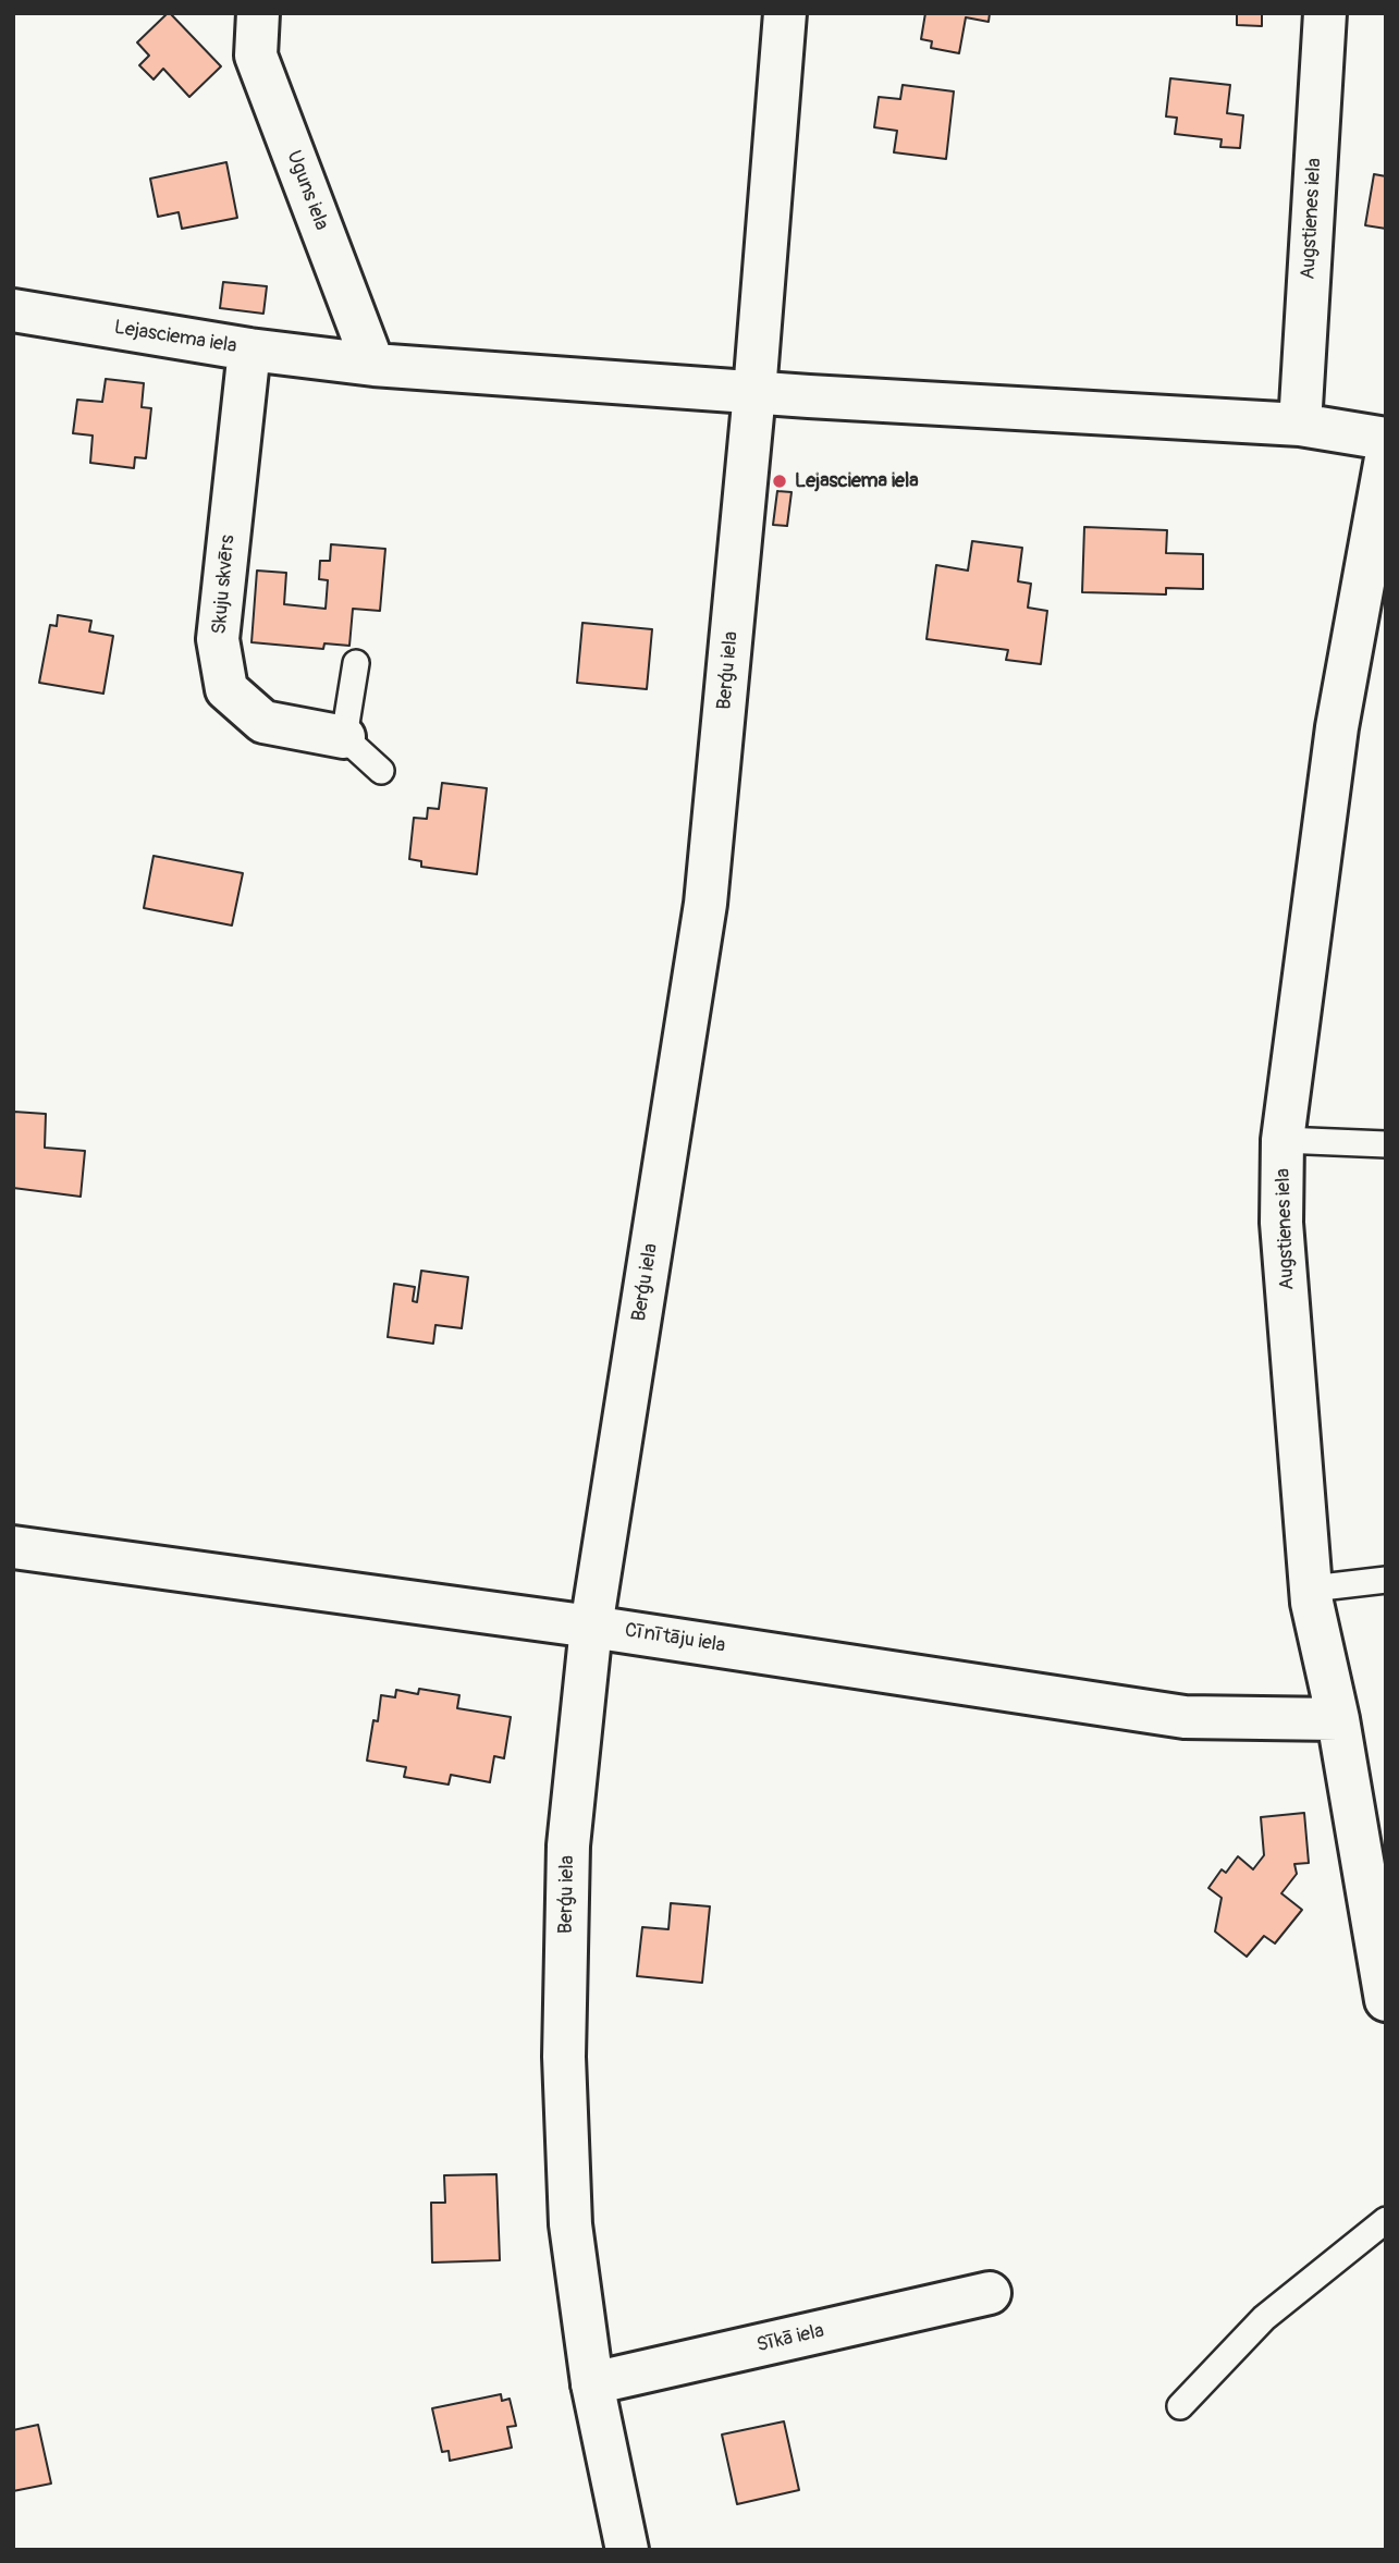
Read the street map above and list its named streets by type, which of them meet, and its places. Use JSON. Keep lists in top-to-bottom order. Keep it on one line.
{"streets":{"street":["Uguns iela","Augstienes iela","Lejasciema iela","Skuju skvērs","Berģu iela","Cīnītāju iela","Sīkā iela"]},"crossings":[["Uguns iela","Lejasciema iela"],["Augstienes iela","Lejasciema iela"],["Augstienes iela","Cīnītāju iela"],["Lejasciema iela","Skuju skvērs"],["Lejasciema iela","Berģu iela"],["Berģu iela","Cīnītāju iela"],["Berģu iela","Sīkā iela"]],"places":["Lejasciema iela"]}
